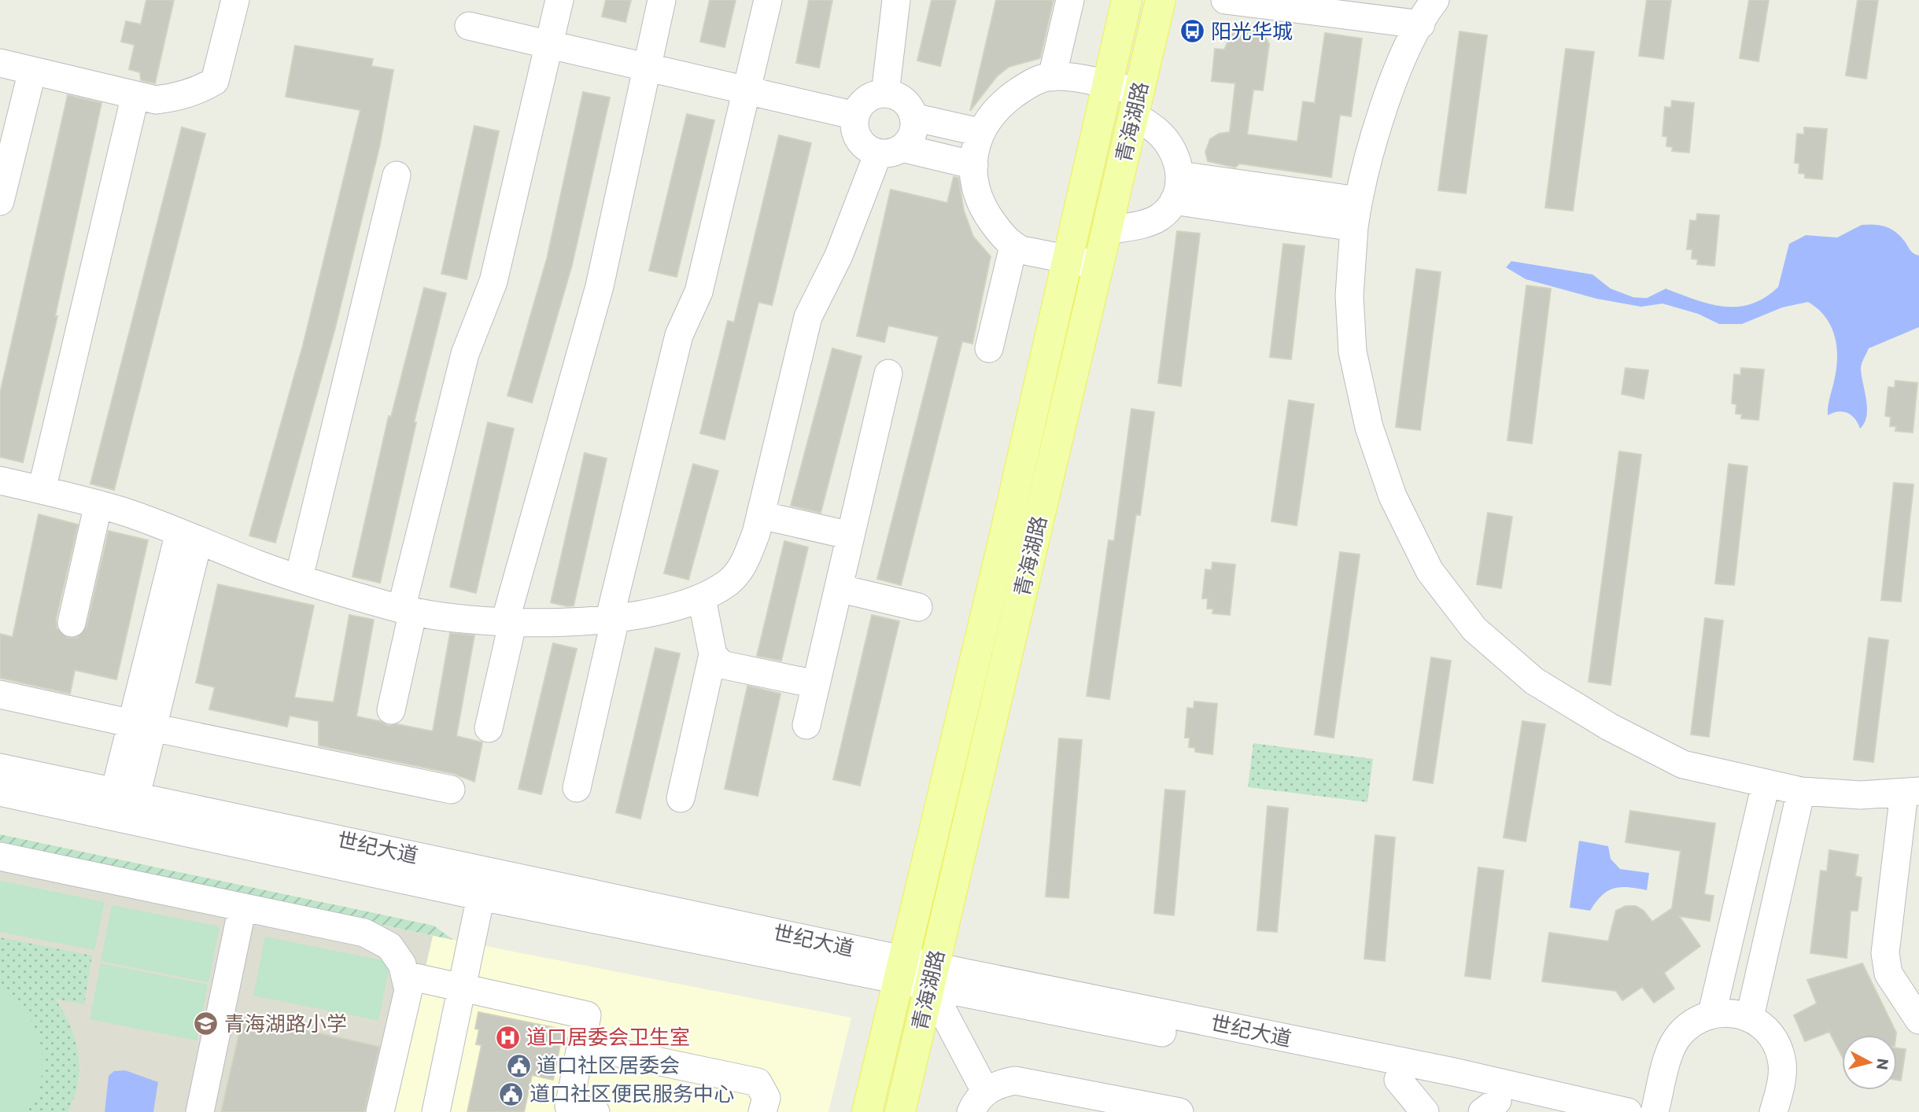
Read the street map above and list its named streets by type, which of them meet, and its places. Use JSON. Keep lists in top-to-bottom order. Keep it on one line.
{"streets":{"main road":["青海湖路"],"street":["世纪大道"]},"crossings":[["青海湖路","世纪大道"]],"places":{"bus stop":["阳光华城"],"school or university":["青海湖路小学"],"hospital":["道口居委会卫生室"],"public building":["道口社区居委会","道口社区便民服务中心"]},"north":"right"}
